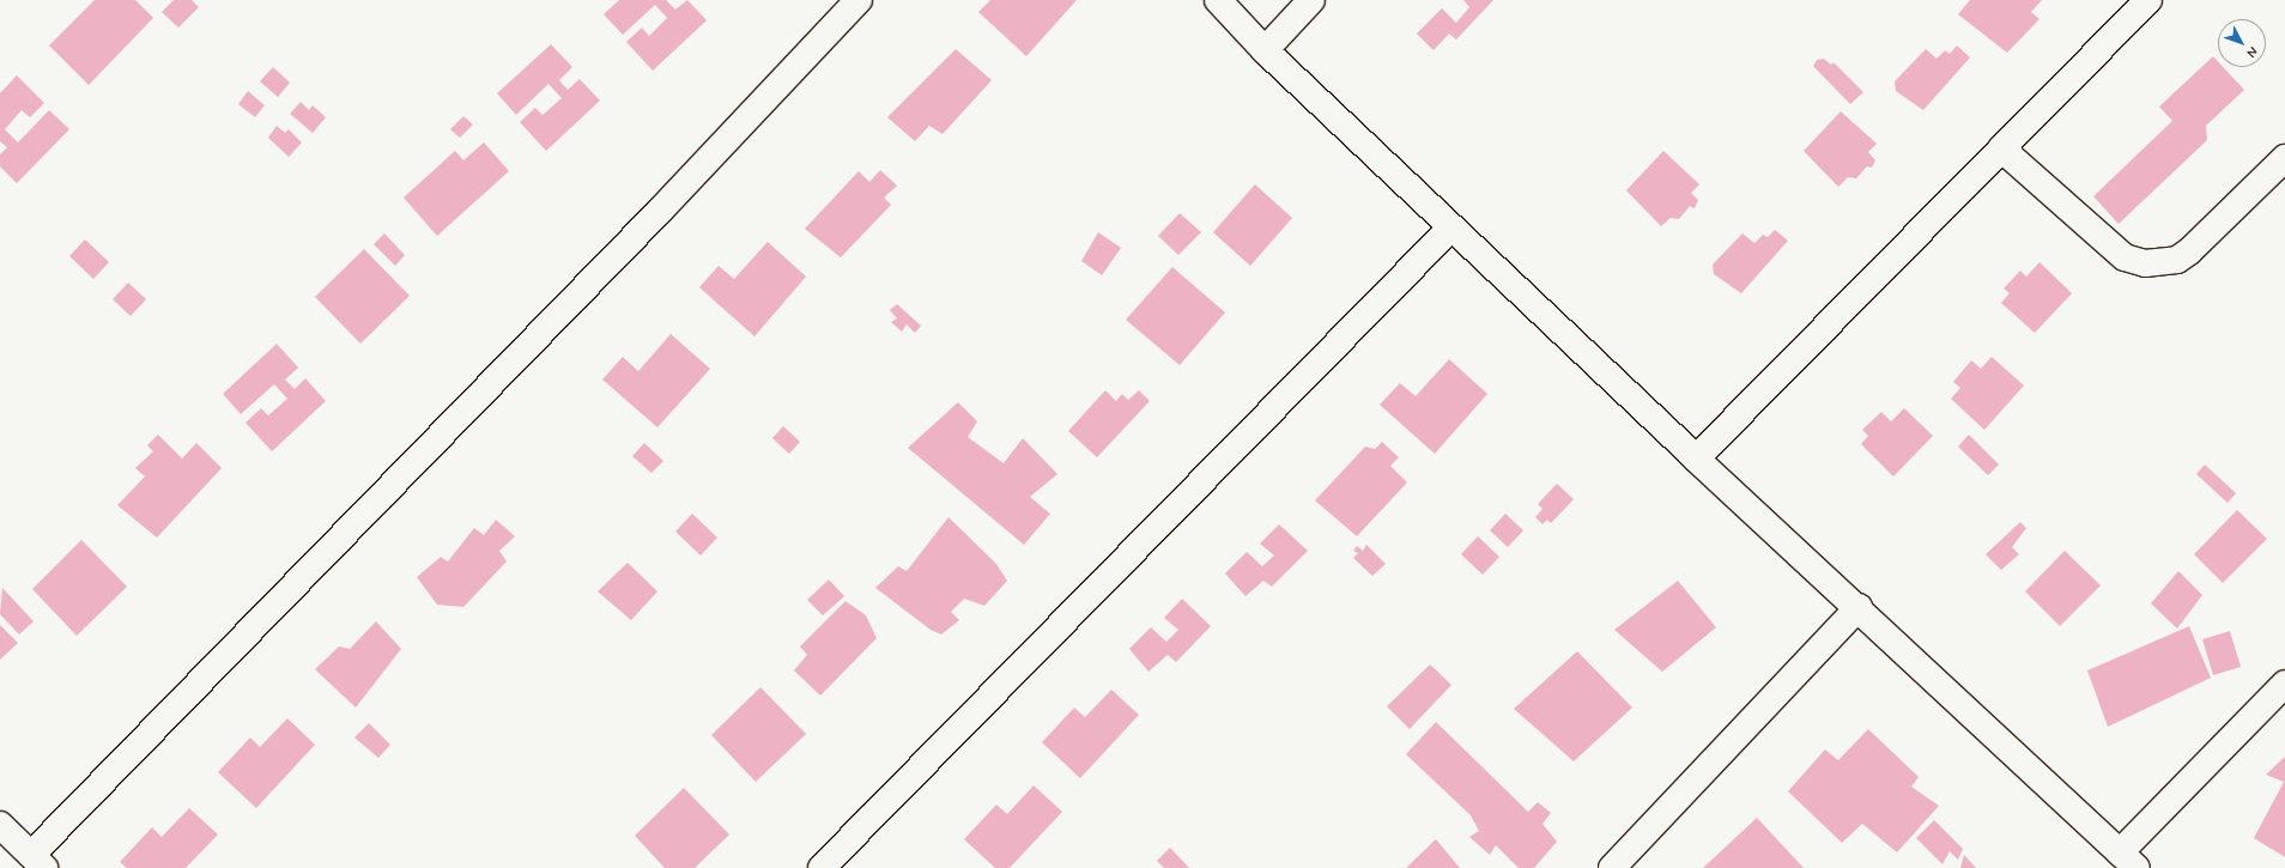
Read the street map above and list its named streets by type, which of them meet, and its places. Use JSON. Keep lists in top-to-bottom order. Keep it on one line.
{"north":"bottom right"}
